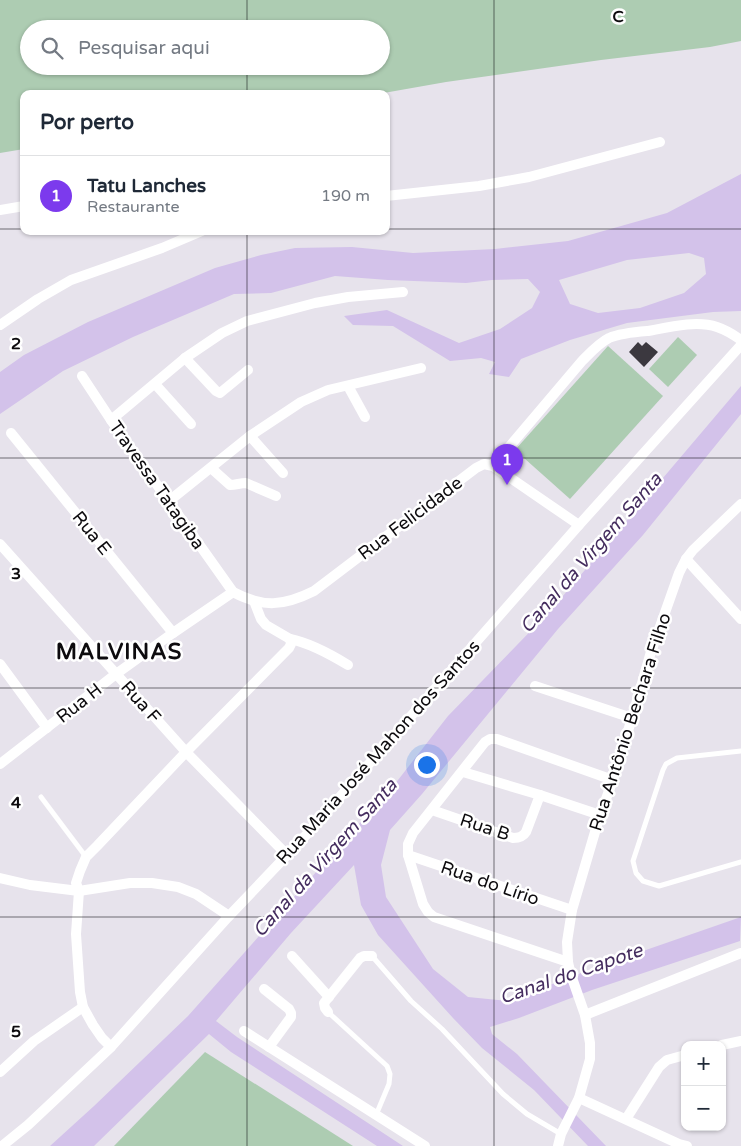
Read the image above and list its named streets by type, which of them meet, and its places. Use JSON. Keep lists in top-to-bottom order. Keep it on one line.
{"streets":{"street":["Travessa Tatagiba","Rua Felicidade","Rua E","Rua F","Rua H","Rua Antônio Bechara Filho","Rua Maria José Mahon dos Santos","Rua B","Rua do Lírio"]},"crossings":[["Travessa Tatagiba","Rua Felicidade"],["Travessa Tatagiba","Rua H"],["Rua Felicidade","Rua H"],["Rua E","Rua H"],["Rua F","Rua H"],["Rua F","Rua Maria José Mahon dos Santos"],["Rua Antônio Bechara Filho","Rua do Lírio"]],"districts":["MALVINAS"],"water":["Canal da Virgem Santa","Canal do Capote"],"page":{"search":"Pesquisar aqui","heading":"Por perto","list":[{"mark":"1","name":"Tatu Lanches","note":"Restaurante","value":"190 m"}],"pins":"1","map_buttons":["+","−"]},"grid":{"columns":["C"],"rows":["2","3","4","5"]}}
